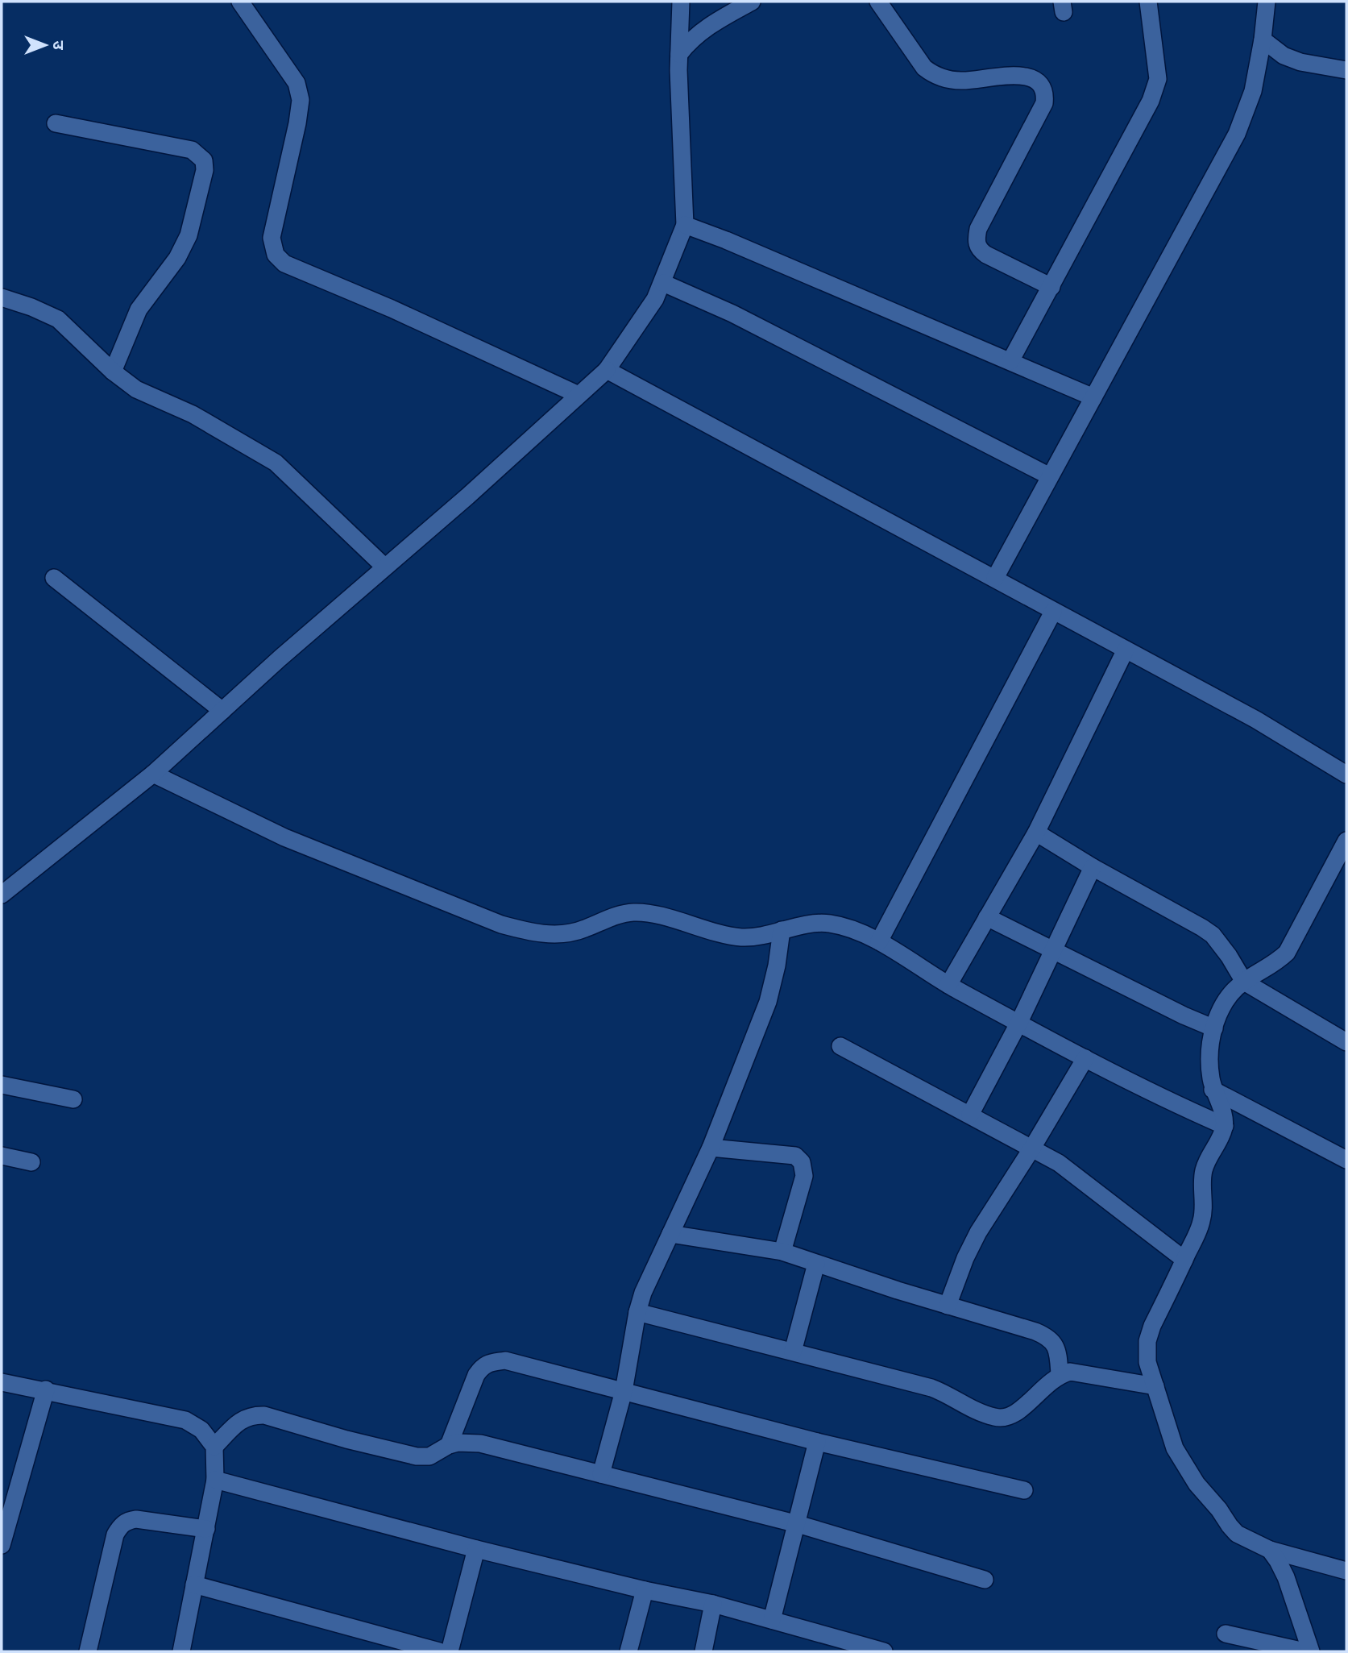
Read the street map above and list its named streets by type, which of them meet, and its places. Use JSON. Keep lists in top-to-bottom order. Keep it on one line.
{"north":"right"}
